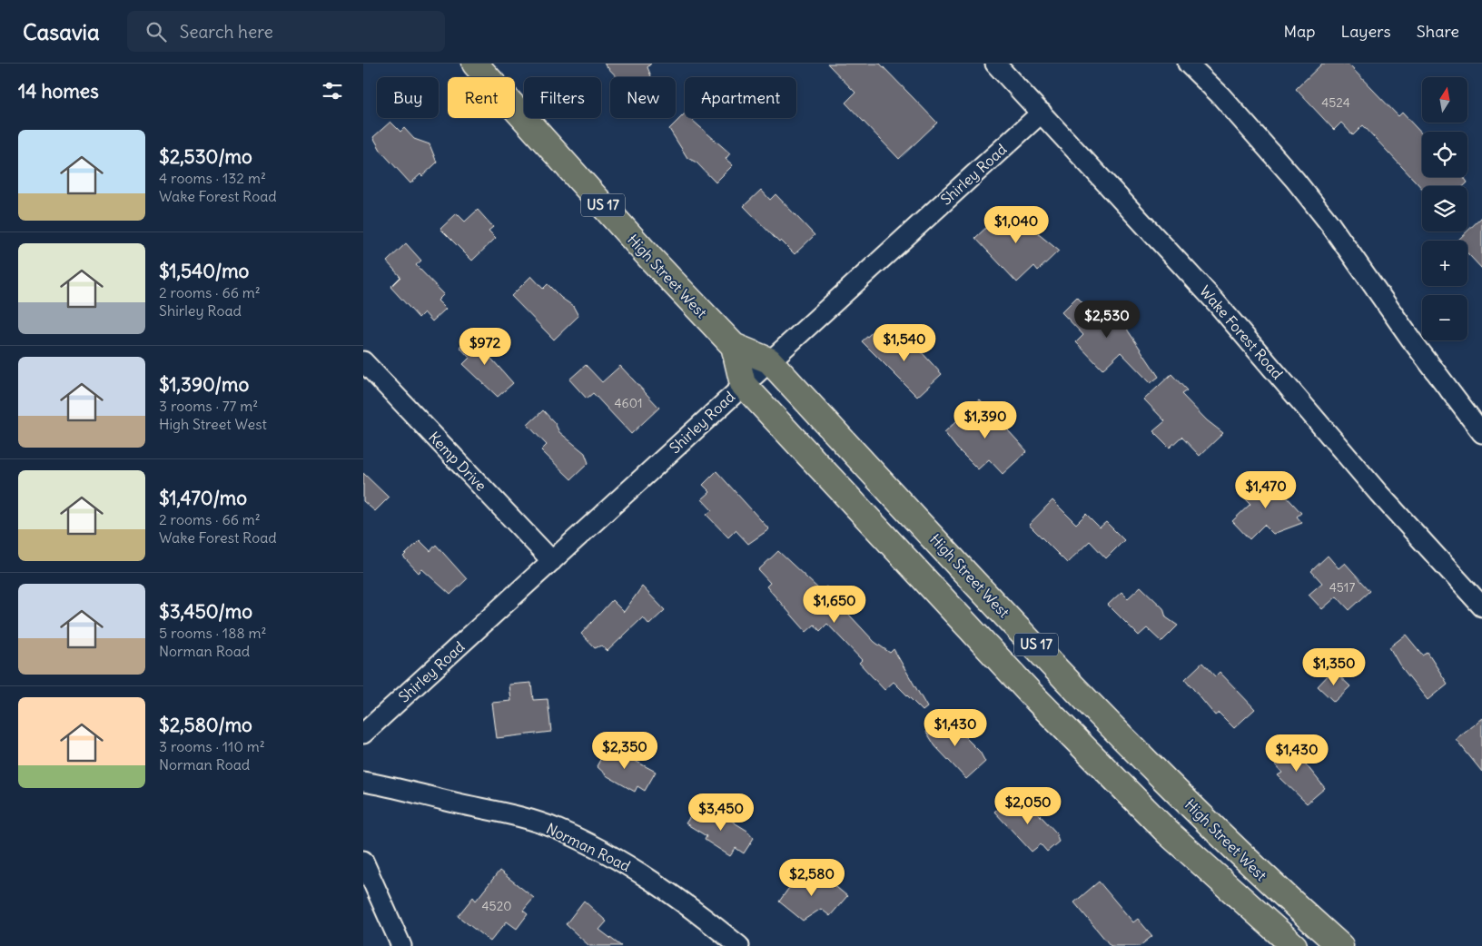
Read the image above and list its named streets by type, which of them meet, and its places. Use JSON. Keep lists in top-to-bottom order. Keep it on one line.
{"streets":{"main road":["US 17","High Street West"],"street":["Shirley Road","Wake Forest Road","Kemp Drive","Norman Road"]},"crossings":[["Shirley Road","High Street West"],["Shirley Road","Wake Forest Road"],["Shirley Road","Kemp Drive"]],"house_numbers":["4524","4601","4517","4520"],"north":"top","page":{"header":"Casavia","search":"Search here","nav":["Map","Layers","Share"],"heading":"14 homes","map_buttons":["+","−"],"chip":["Buy","Rent","Filters","New","Apartment"],"list":[{"name":"$2,530/mo","note":"4 rooms · 132 m² · Wake Forest Road"},{"name":"$1,540/mo","note":"2 rooms · 66 m² · Shirley Road"},{"name":"$1,390/mo","note":"3 rooms · 77 m² · High Street West"},{"name":"$1,470/mo","note":"2 rooms · 66 m² · Wake Forest Road"},{"name":"$3,450/mo","note":"5 rooms · 188 m² · Norman Road"},{"name":"$2,580/mo","note":"3 rooms · 110 m² · Norman Road"}],"price":["$1,040","$2,530","$1,540","$972","$1,390","$1,470","$1,650","$1,350","$1,430","$2,350","$1,430","$2,050","$3,450","$2,580"]}}
